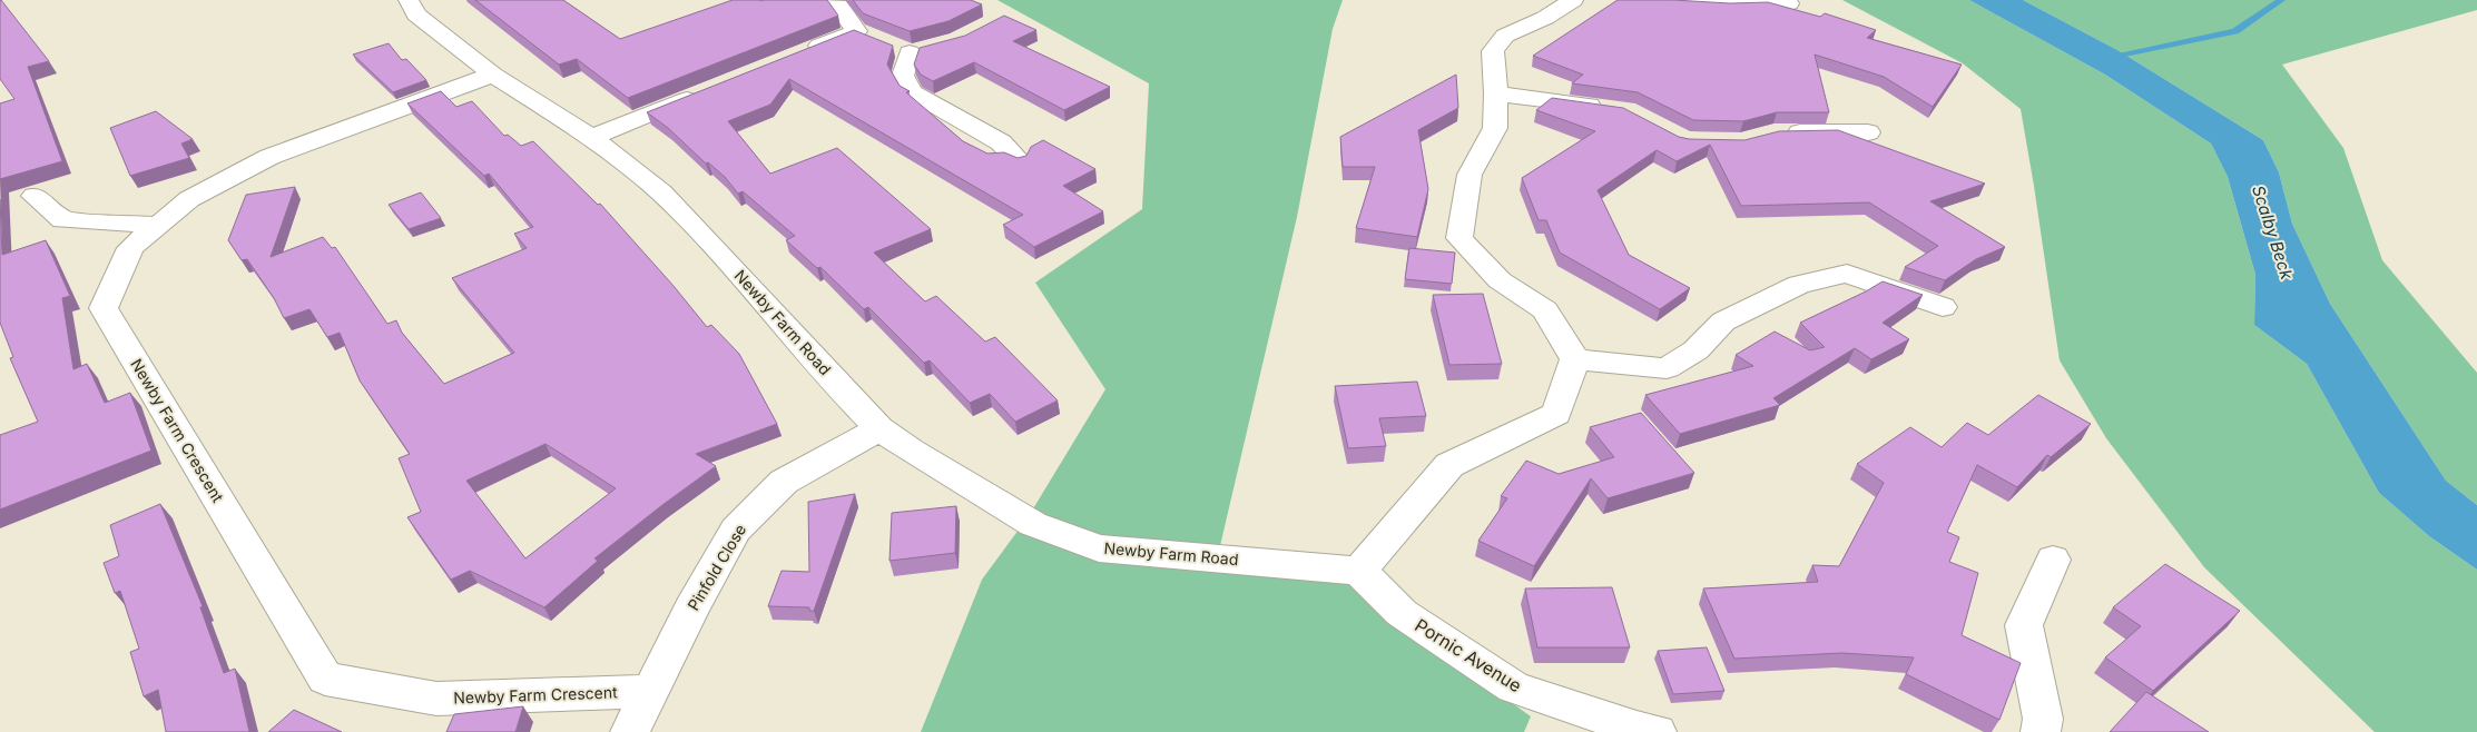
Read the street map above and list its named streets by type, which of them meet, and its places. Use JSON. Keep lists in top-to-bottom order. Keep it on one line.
{"streets":{"street":["Newby Farm Road","Newby Farm Crescent","Pinfold Close","Pornic Avenue"]},"crossings":[["Newby Farm Road","Newby Farm Crescent"],["Newby Farm Road","Pinfold Close"],["Newby Farm Road","Pornic Avenue"],["Newby Farm Crescent","Pinfold Close"]],"water":["Scalby Beck"]}
